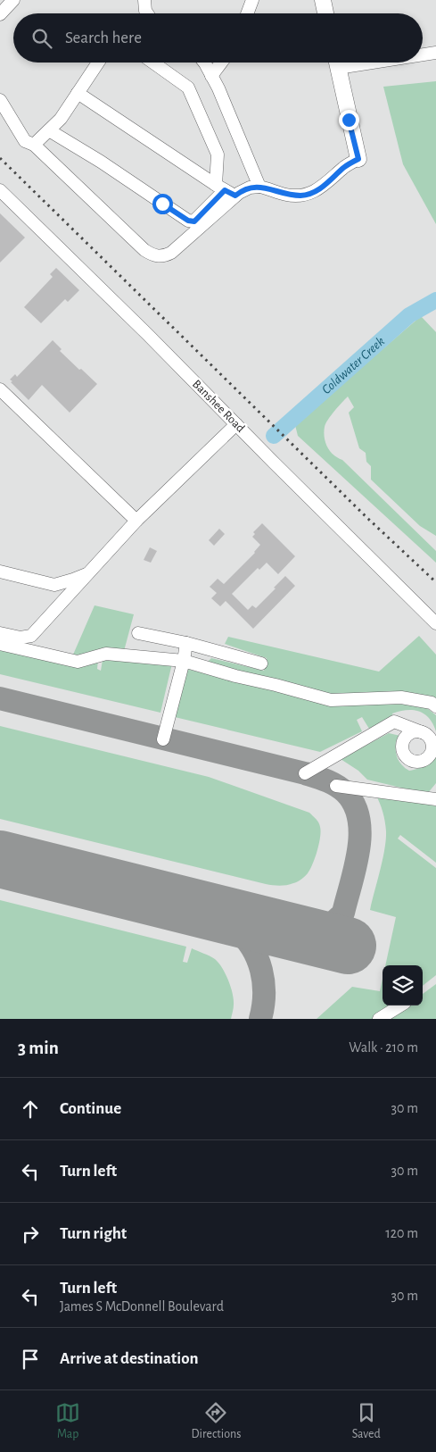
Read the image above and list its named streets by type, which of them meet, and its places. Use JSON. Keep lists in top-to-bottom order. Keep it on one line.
{"streets":{"street":["Banshee Road"]},"water":["Coldwater Creek"],"page":{"search":"Search here","heading":["3 min","Walk · 210 m"],"list":[["Continue","30 m"],["Turn left","30 m"],["Turn right","120 m"],["Turn left","James S McDonnell Boulevard","30 m"],"Arrive at destination"],"nav":["Map","Directions","Saved"]}}
